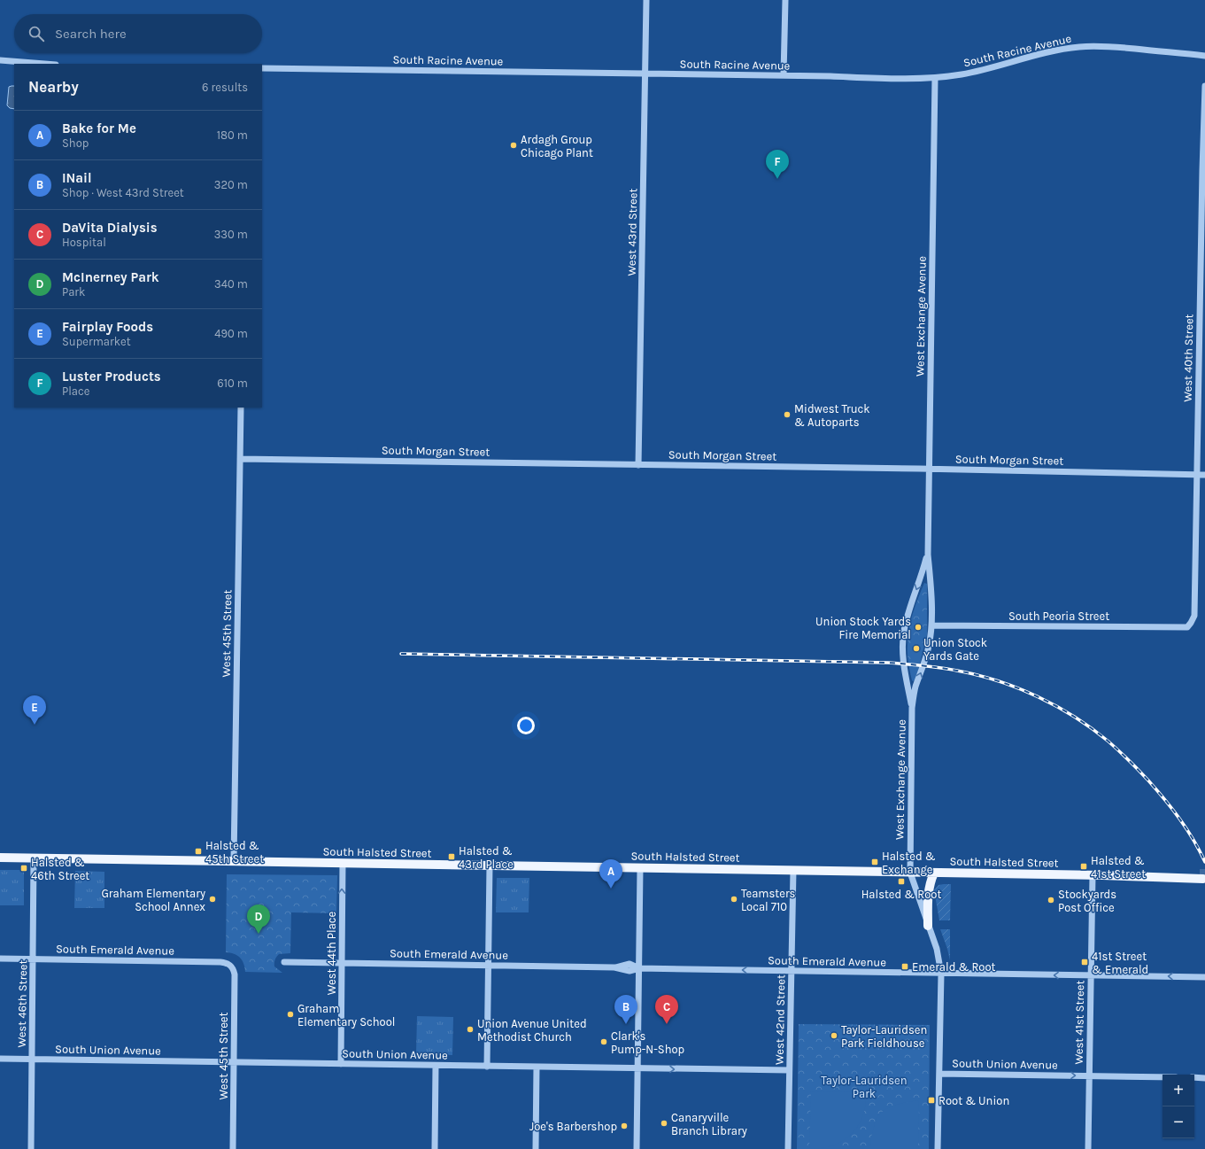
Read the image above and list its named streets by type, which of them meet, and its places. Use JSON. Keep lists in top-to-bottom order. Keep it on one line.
{"streets":{"main road":["South Halsted Street"],"street":["South Racine Avenue","West 43rd Street","West Exchange Avenue","West 40th Street","South Morgan Street","South Peoria Street","West 45th Street","South Emerald Avenue","West 44th Place","West 46th Street","West 42nd Street","West 41st Street","South Union Avenue"]},"crossings":[["South Racine Avenue","West 43rd Street"],["South Racine Avenue","West Exchange Avenue"],["West 43rd Street","South Morgan Street"],["West Exchange Avenue","South Morgan Street"],["West Exchange Avenue","South Peoria Street"],["West Exchange Avenue","South Halsted Street"],["West Exchange Avenue","South Emerald Avenue"],["West Exchange Avenue","South Union Avenue"],["West 40th Street","South Morgan Street"],["West 40th Street","South Peoria Street"],["South Morgan Street","West 45th Street"],["West 45th Street","South Halsted Street"],["West 45th Street","South Emerald Avenue"],["West 45th Street","South Union Avenue"],["South Halsted Street","West 44th Place"],["South Halsted Street","West 46th Street"],["South Halsted Street","West 42nd Street"],["South Halsted Street","West 41st Street"],["South Emerald Avenue","West 44th Place"],["South Emerald Avenue","West 46th Street"],["South Emerald Avenue","West 42nd Street"],["South Emerald Avenue","West 41st Street"],["West 44th Place","South Union Avenue"],["West 46th Street","South Union Avenue"],["West 42nd Street","South Union Avenue"],["West 41st Street","South Union Avenue"]],"one_way":["South Emerald Avenue","West 44th Place"],"parks":["Taylor-Lauridsen Park"],"places":{"other":["Ardagh Group Chicago Plant","Midwest Truck & Autoparts","Union Stock Yards Fire Memorial","Union Stock Yards Gate","Graham Elementary School Annex","Teamsters Local 710","Stockyards Post Office","Graham Elementary School","Union Avenue United Methodist Church","Taylor-Lauridsen Park Fieldhouse","Clark's Pump-N-Shop","Canaryville Branch Library","Joe's Barbershop"],"transit":["Halsted & 45th Street","Halsted & 43rd Place","Halsted & Exchange","Halsted & 41st Street","Halsted & 46th Street","Halsted & Root","41st Street & Emerald","Emerald & Root","Root & Union"]},"page":{"search":"Search here","heading":["Nearby","6 results"],"list":[{"mark":"A","name":"Bake for Me","note":"Shop","value":"180 m"},{"mark":"B","name":"INail","note":"Shop · West 43rd Street","value":"320 m"},{"mark":"C","name":"DaVita Dialysis","note":"Hospital","value":"330 m"},{"mark":"D","name":"McInerney Park","note":"Park","value":"340 m"},{"mark":"E","name":"Fairplay Foods","note":"Supermarket","value":"490 m"},{"mark":"F","name":"Luster Products","note":"Place","value":"610 m"}],"pins":["F","E","A","D","B","C"],"map_buttons":["+","−"]}}
